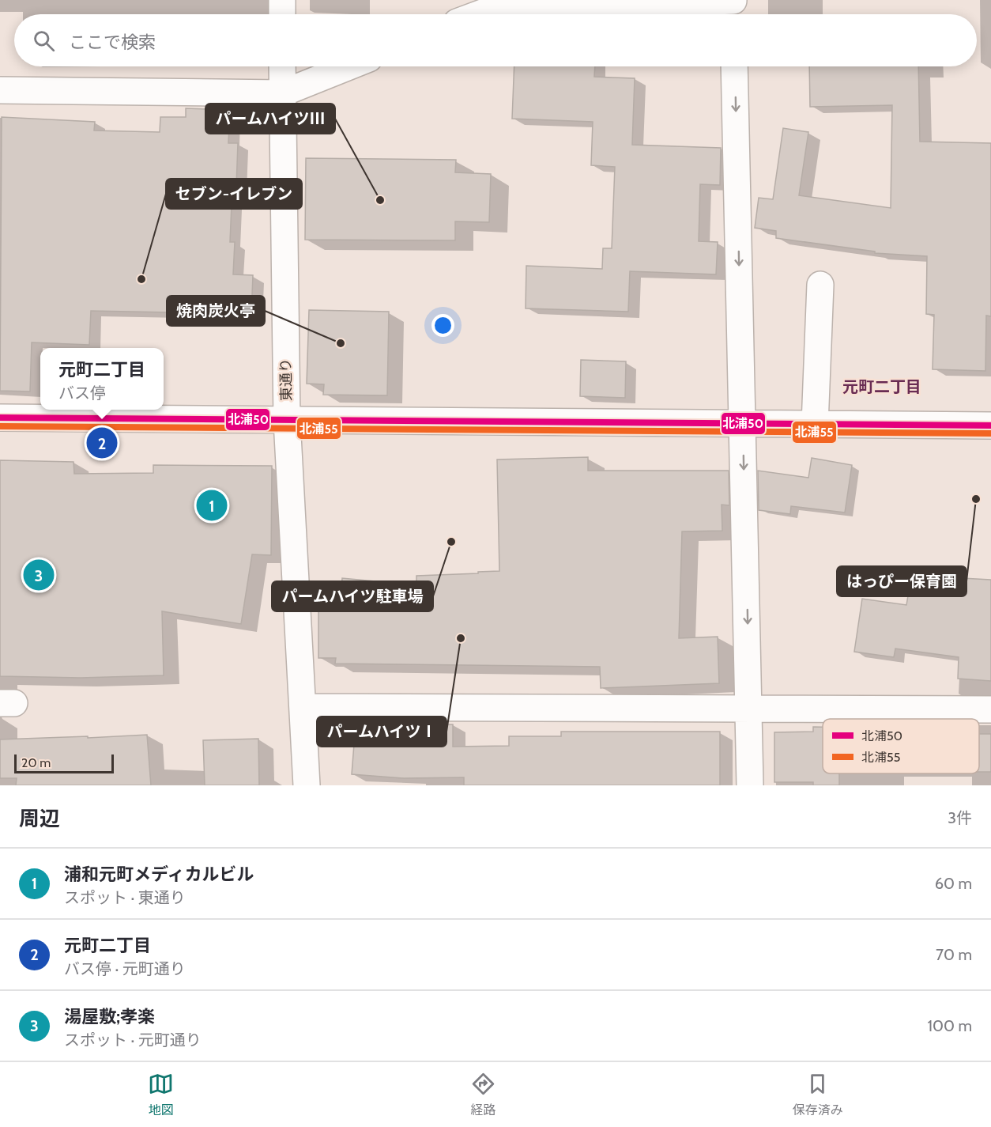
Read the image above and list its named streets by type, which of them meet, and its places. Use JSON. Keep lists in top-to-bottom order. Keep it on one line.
{"streets":{"street":["東通り"]},"districts":["元町二丁目"],"places":["パームハイツⅢ","セブン-イレブン","焼肉炭火亭","はっぴー保育園","パームハイツ駐車場","パームハイツⅠ"],"lines":["transit line 北浦50","transit line 北浦55"],"legend":["北浦50","北浦55"],"scale_bar":"20 m","page":{"search":"ここで検索","popup":["元町二丁目","バス停"],"pins":["2","1","3"],"scale":"20 m","heading":["周辺","3件"],"list":[{"mark":"1","name":"浦和元町メディカルビル","note":"スポット · 東通り","value":"60 m"},{"mark":"2","name":"元町二丁目","note":"バス停 · 元町通り","value":"70 m"},{"mark":"3","name":"湯屋敷;孝楽","note":"スポット · 元町通り","value":"100 m"}],"nav":["地図","経路","保存済み"]}}
